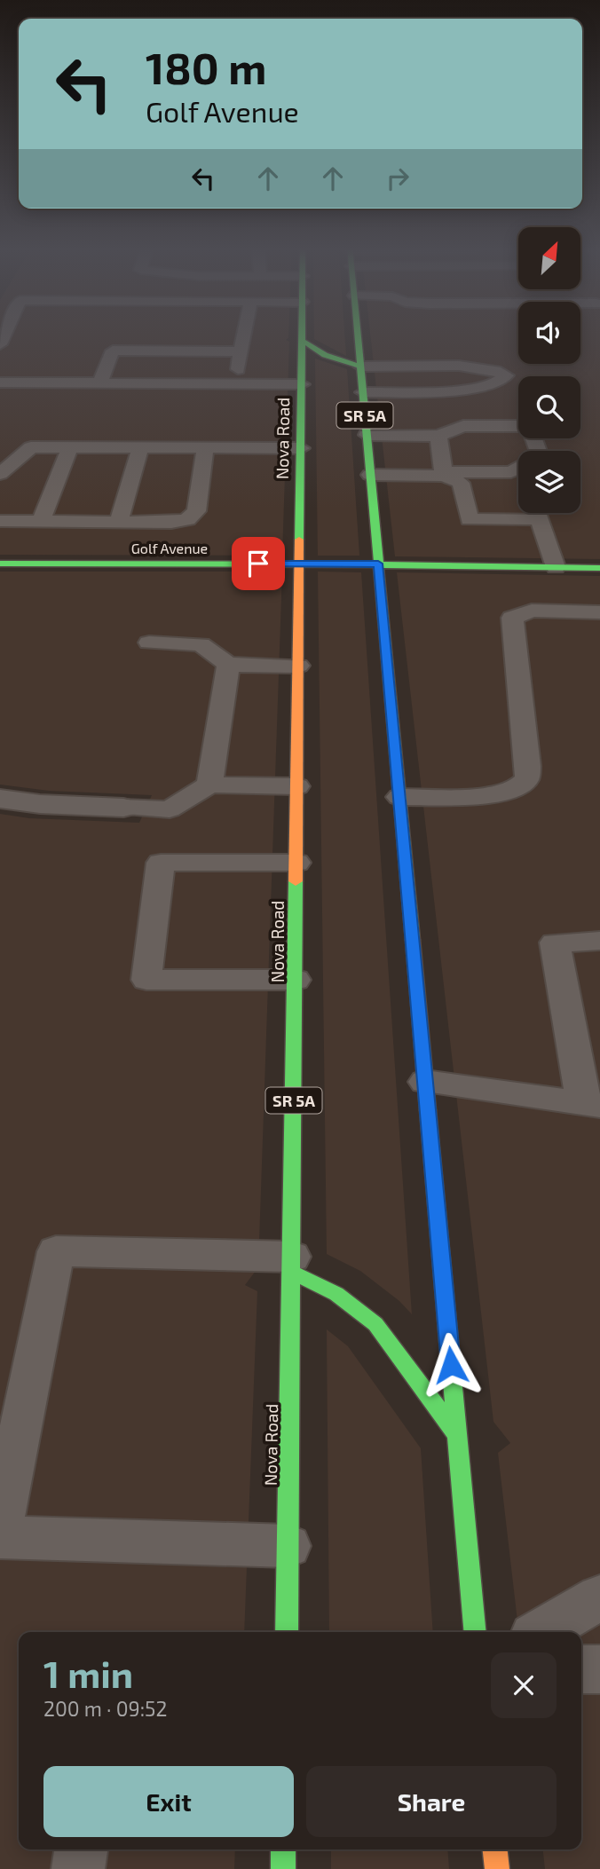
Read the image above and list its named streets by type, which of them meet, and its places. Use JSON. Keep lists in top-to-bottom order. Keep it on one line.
{"streets":{"main road":["SR 5A","Nova Road","Golf Avenue"]},"crossings":[["SR 5A","Golf Avenue"],["Nova Road","Golf Avenue"]],"north":"top right","page":{"turn":["180 m","Golf Avenue"],"heading":["1 min","200 m · 09:52"],"buttons":["Exit","Share"]}}
